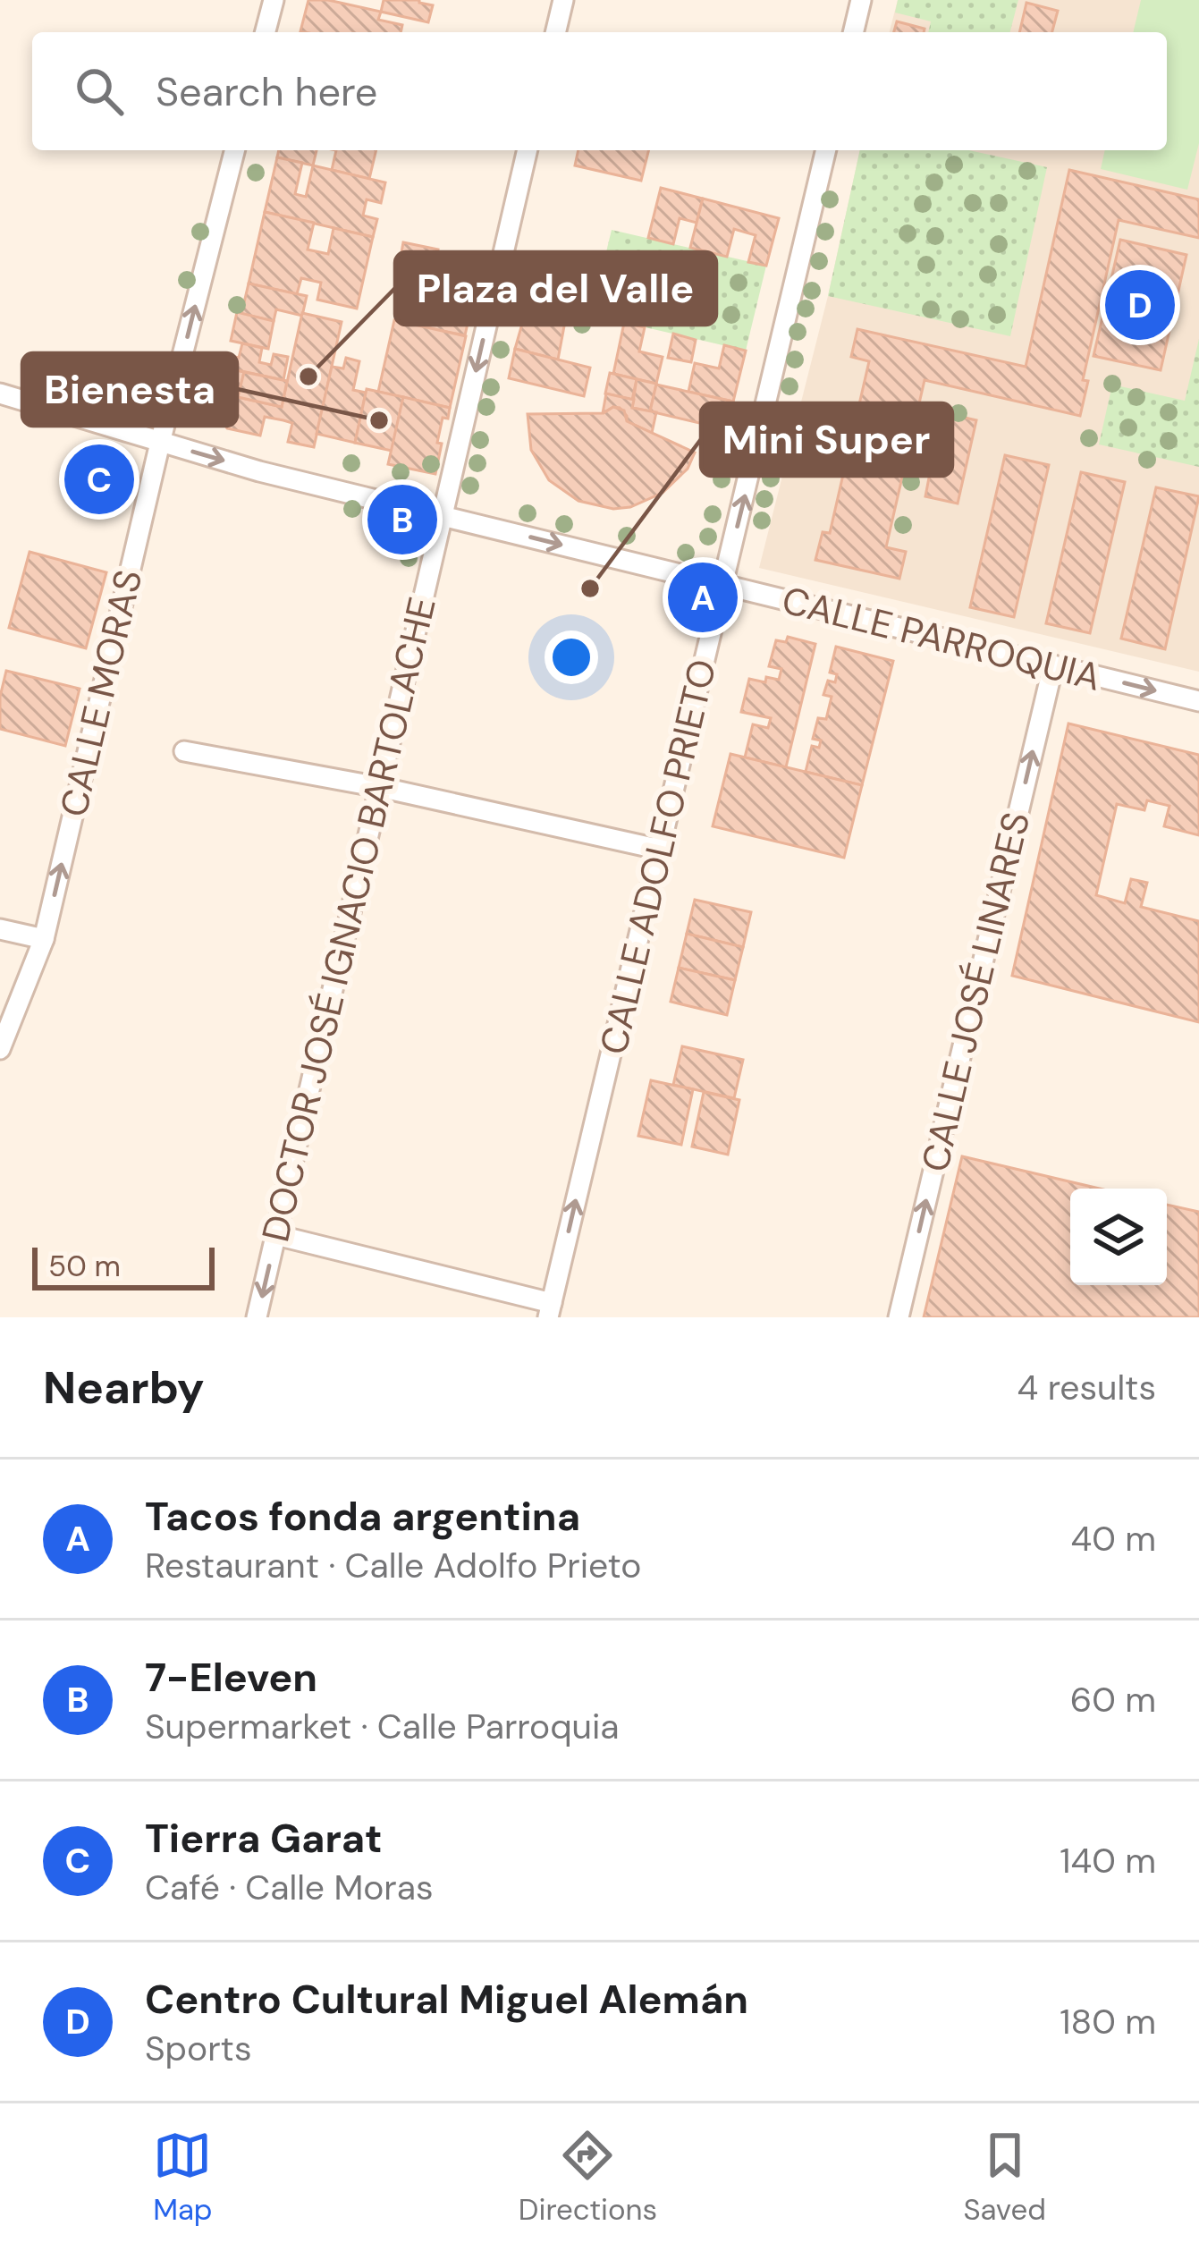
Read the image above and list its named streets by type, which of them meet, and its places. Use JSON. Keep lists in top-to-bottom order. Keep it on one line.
{"streets":{"street":["CALLE PARROQUIA","CALLE MORAS","CALLE ADOLFO PRIETO","DOCTOR JOSÉ IGNACIO BARTOLACHE","CALLE JOSÉ LINARES"]},"crossings":[["CALLE PARROQUIA","CALLE MORAS"],["CALLE PARROQUIA","CALLE ADOLFO PRIETO"],["CALLE PARROQUIA","DOCTOR JOSÉ IGNACIO BARTOLACHE"],["CALLE PARROQUIA","CALLE JOSÉ LINARES"]],"one_way":["CALLE PARROQUIA","CALLE MORAS","CALLE ADOLFO PRIETO","DOCTOR JOSÉ IGNACIO BARTOLACHE","CALLE JOSÉ LINARES"],"places":["Plaza del Valle","Bienesta","Mini Super"],"scale_bar":"50 m","page":{"search":"Search here","pins":["D","C","B","A"],"scale":"50 m","heading":["Nearby","4 results"],"list":[{"mark":"A","name":"Tacos fonda argentina","note":"Restaurant · Calle Adolfo Prieto","value":"40 m"},{"mark":"B","name":"7-Eleven","note":"Supermarket · Calle Parroquia","value":"60 m"},{"mark":"C","name":"Tierra Garat","note":"Café · Calle Moras","value":"140 m"},{"mark":"D","name":"Centro Cultural Miguel Alemán","note":"Sports","value":"180 m"}],"nav":["Map","Directions","Saved"]}}
